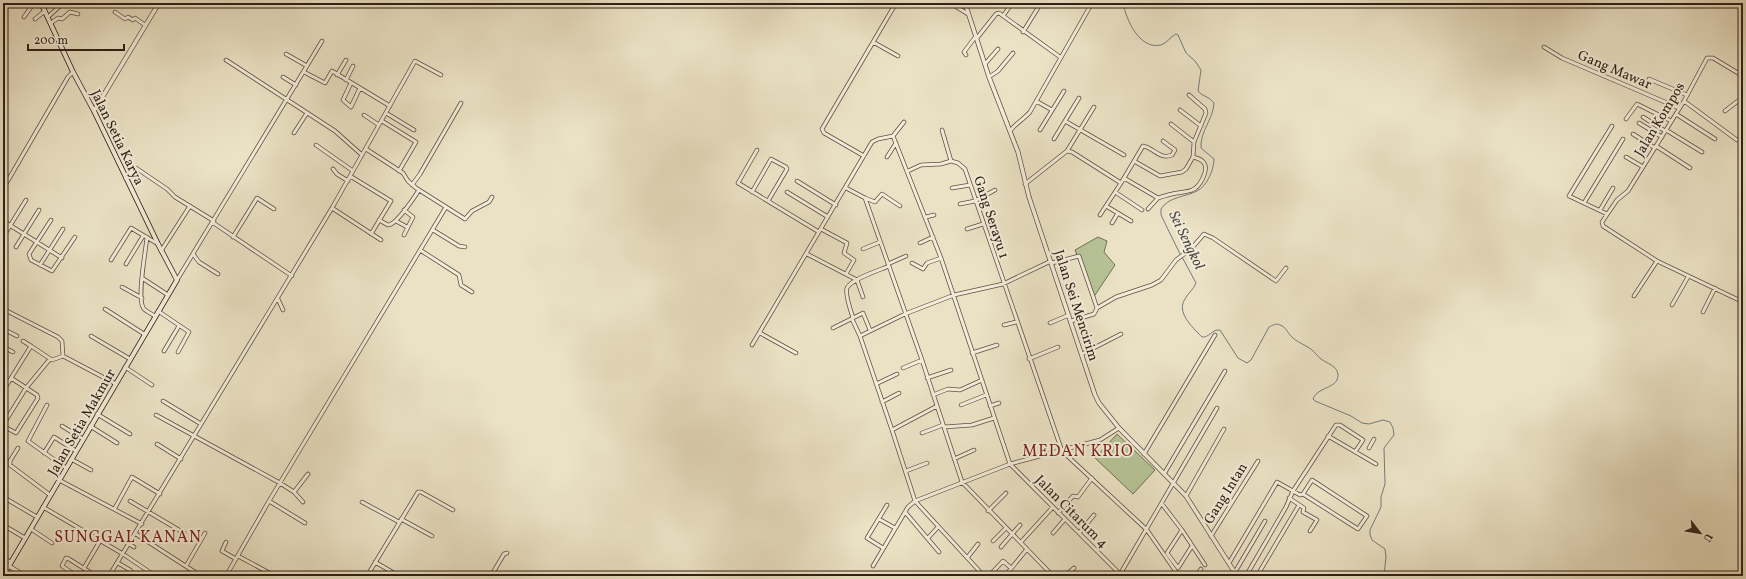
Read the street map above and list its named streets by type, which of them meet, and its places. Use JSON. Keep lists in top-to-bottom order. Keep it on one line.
{"streets":{"main road":["Jalan Setia Karya","Jalan Setia Makmur"],"street":["Gang Mawar","Jalan Kompos","Gang Serayu 1","Jalan Sei Mencirim","Gang Intan","Jalan Citarum 4"]},"crossings":[["Gang Mawar","Jalan Kompos"],["Jalan Setia Karya","Jalan Setia Makmur"],["Jalan Sei Mencirim","Gang Intan"]],"districts":["MEDAN KRIO","SUNGGAL KANAN"],"water":["Sei Sengkol"],"scale_bar":"200 m","north":"bottom right"}
